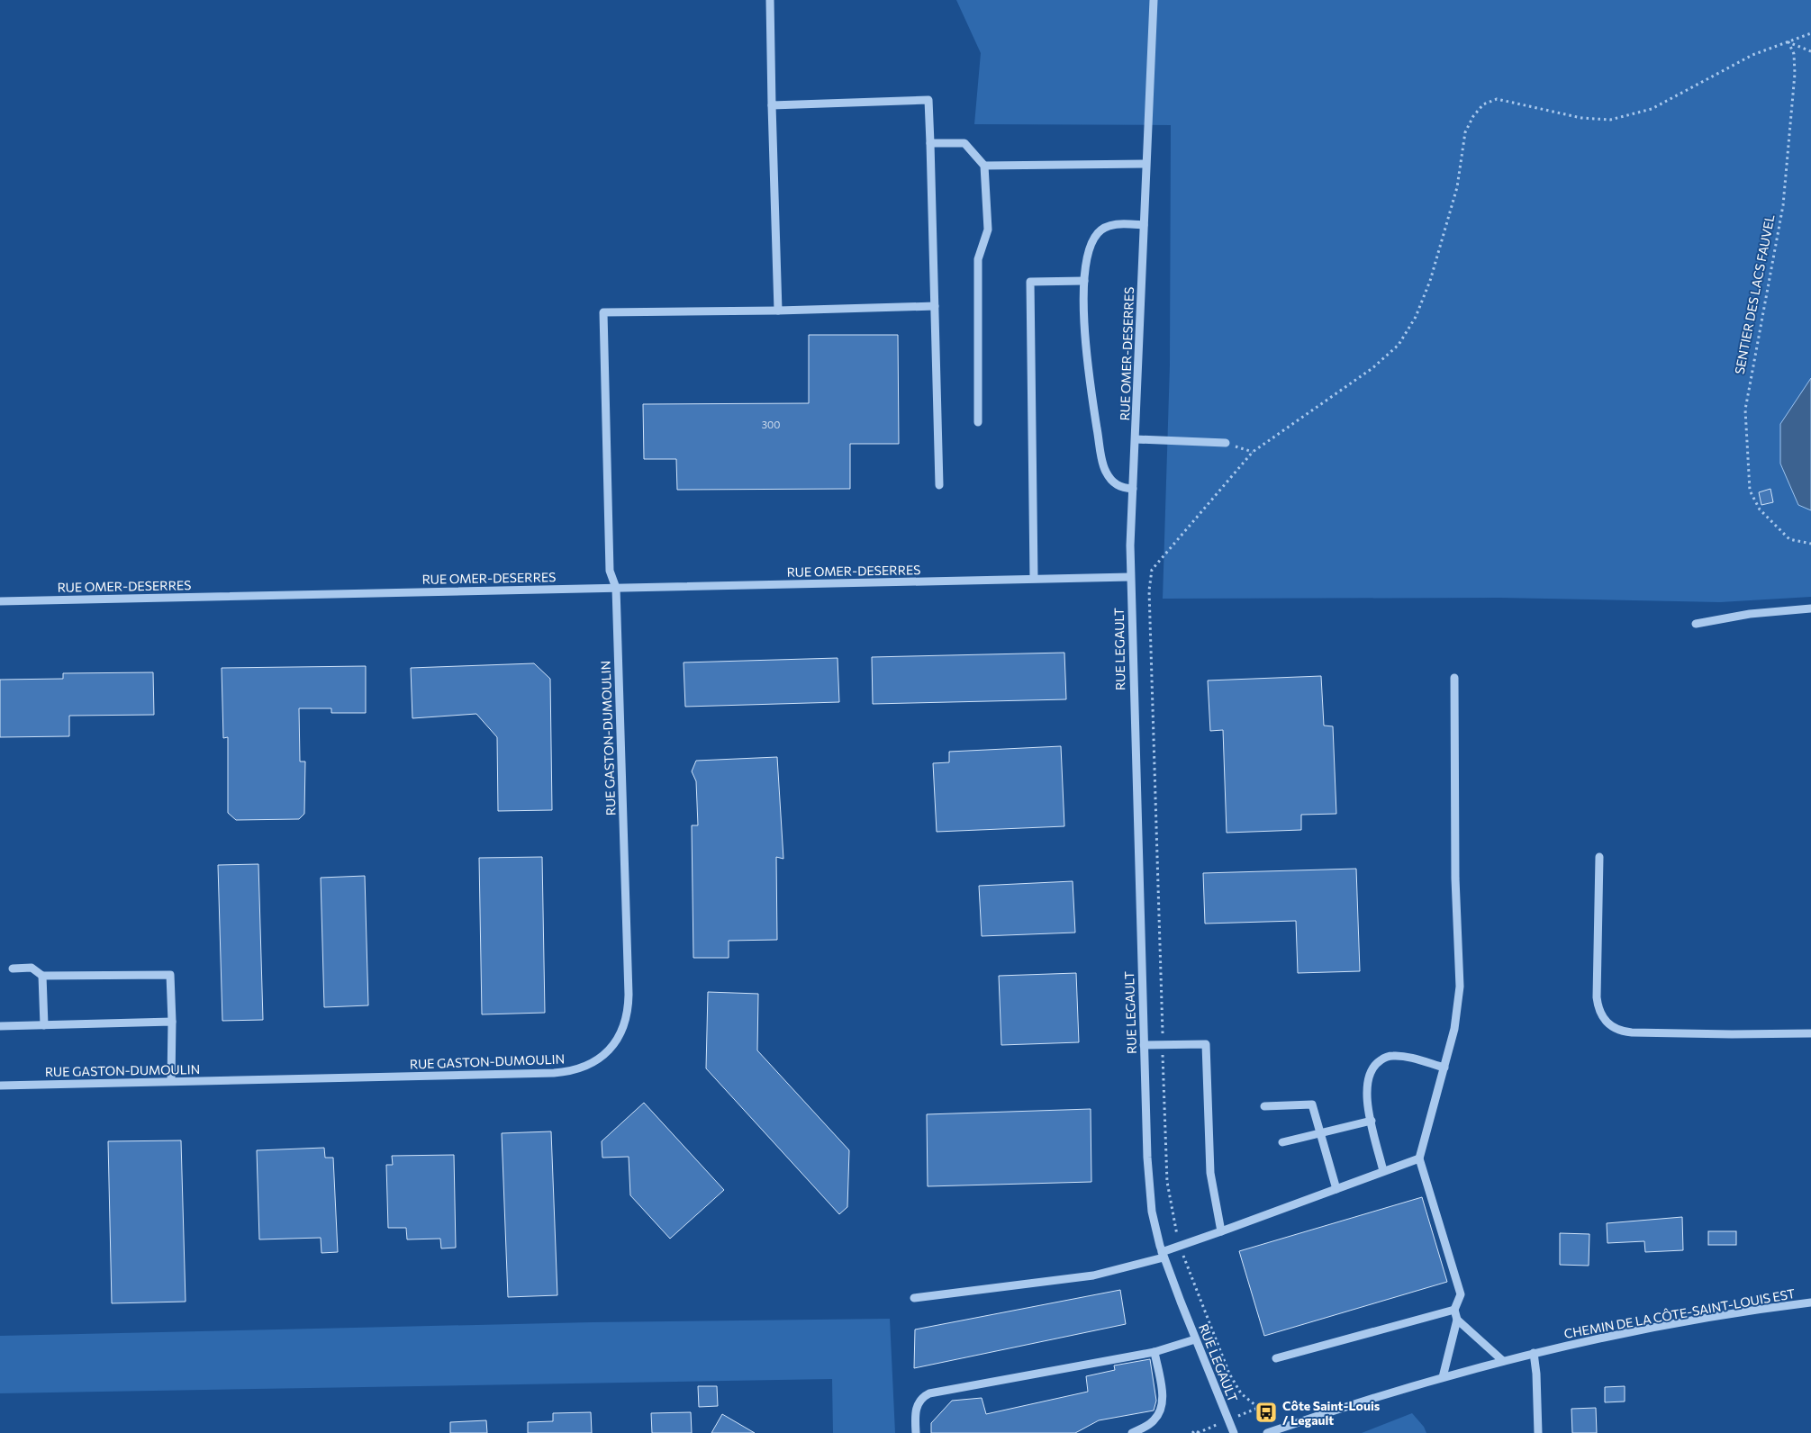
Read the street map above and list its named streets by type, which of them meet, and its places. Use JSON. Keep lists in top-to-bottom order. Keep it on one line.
{"streets":{"street":["RUE OMER-DESERRES","RUE LEGAULT","RUE GASTON-DUMOULIN","CHEMIN DE LA CÔTE-SAINT-LOUIS EST"],"path":["SENTIER DES LACS FAUVEL"]},"crossings":[["RUE OMER-DESERRES","RUE LEGAULT"],["RUE OMER-DESERRES","RUE GASTON-DUMOULIN"]],"places":{"bus stop":["Côte Saint-Louis / Legault"]},"house_numbers":["300"]}
